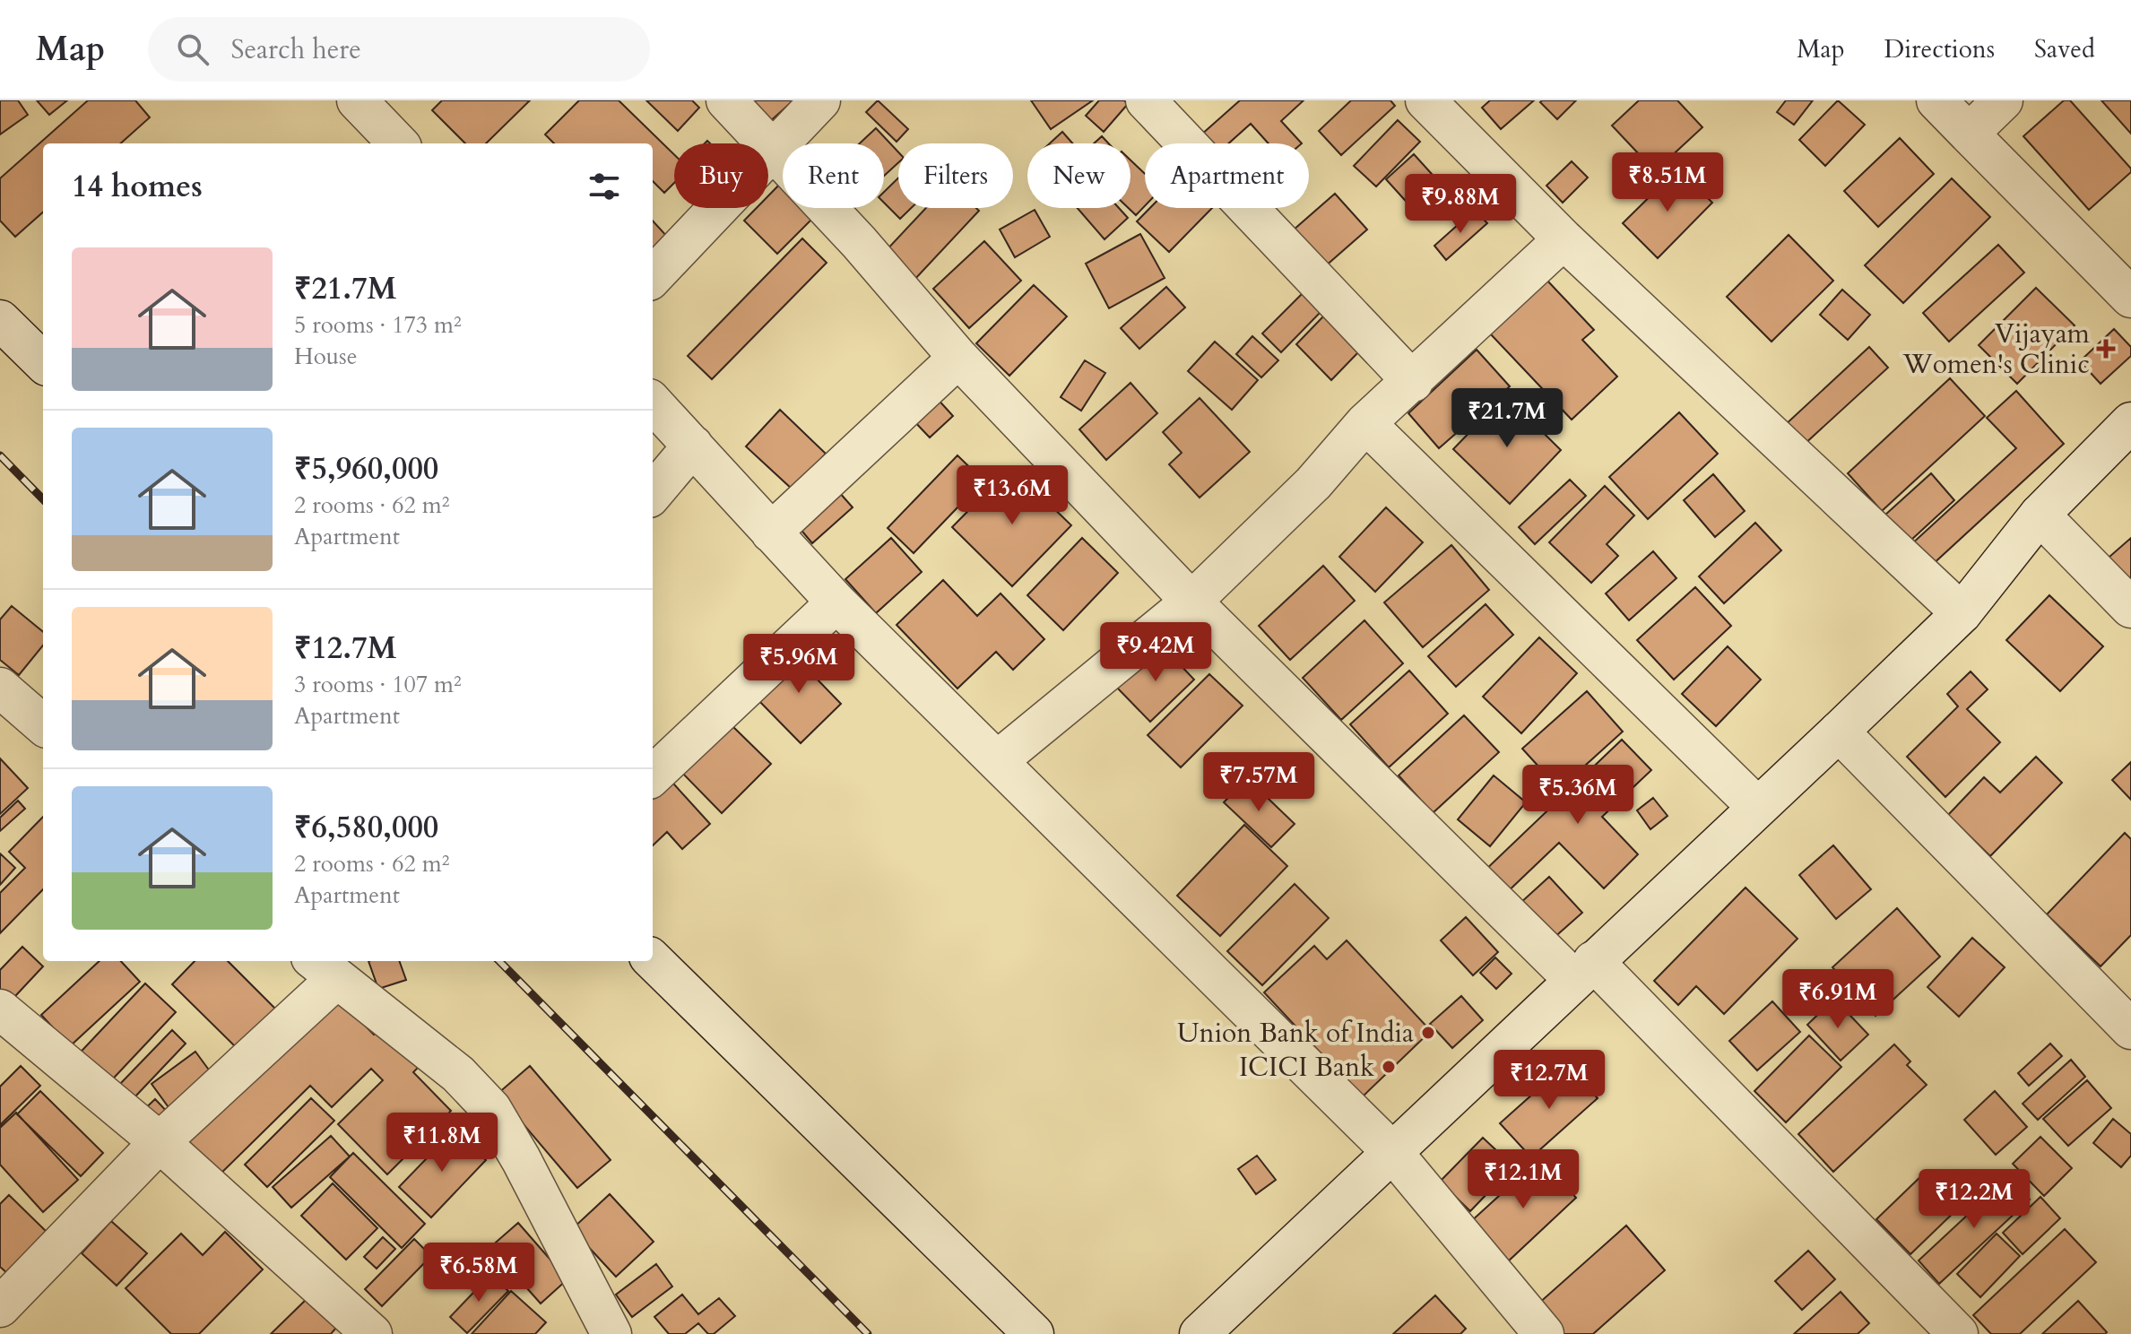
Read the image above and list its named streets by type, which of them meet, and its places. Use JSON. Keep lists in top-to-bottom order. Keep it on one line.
{"places":{"health":["Vijayam Women's Clinic"],"other":["Union Bank of India","ICICI Bank"]},"page":{"header":"Map","search":"Search here","nav":["Map","Directions","Saved"],"chip":["Buy","Rent","Filters","New","Apartment"],"heading":"14 homes","price":["₹8.51M","₹9.88M","₹21.7M","₹13.6M","₹9.42M","₹5.96M","₹7.57M","₹5.36M","₹6.91M","₹12.7M","₹11.8M","₹12.1M","₹12.2M","₹6.58M"],"list":[{"name":"₹21.7M","note":"5 rooms · 173 m² · House"},{"name":"₹5,960,000","note":"2 rooms · 62 m² · Apartment"},{"name":"₹12.7M","note":"3 rooms · 107 m² · Apartment"},{"name":"₹6,580,000","note":"2 rooms · 62 m² · Apartment"}]}}
